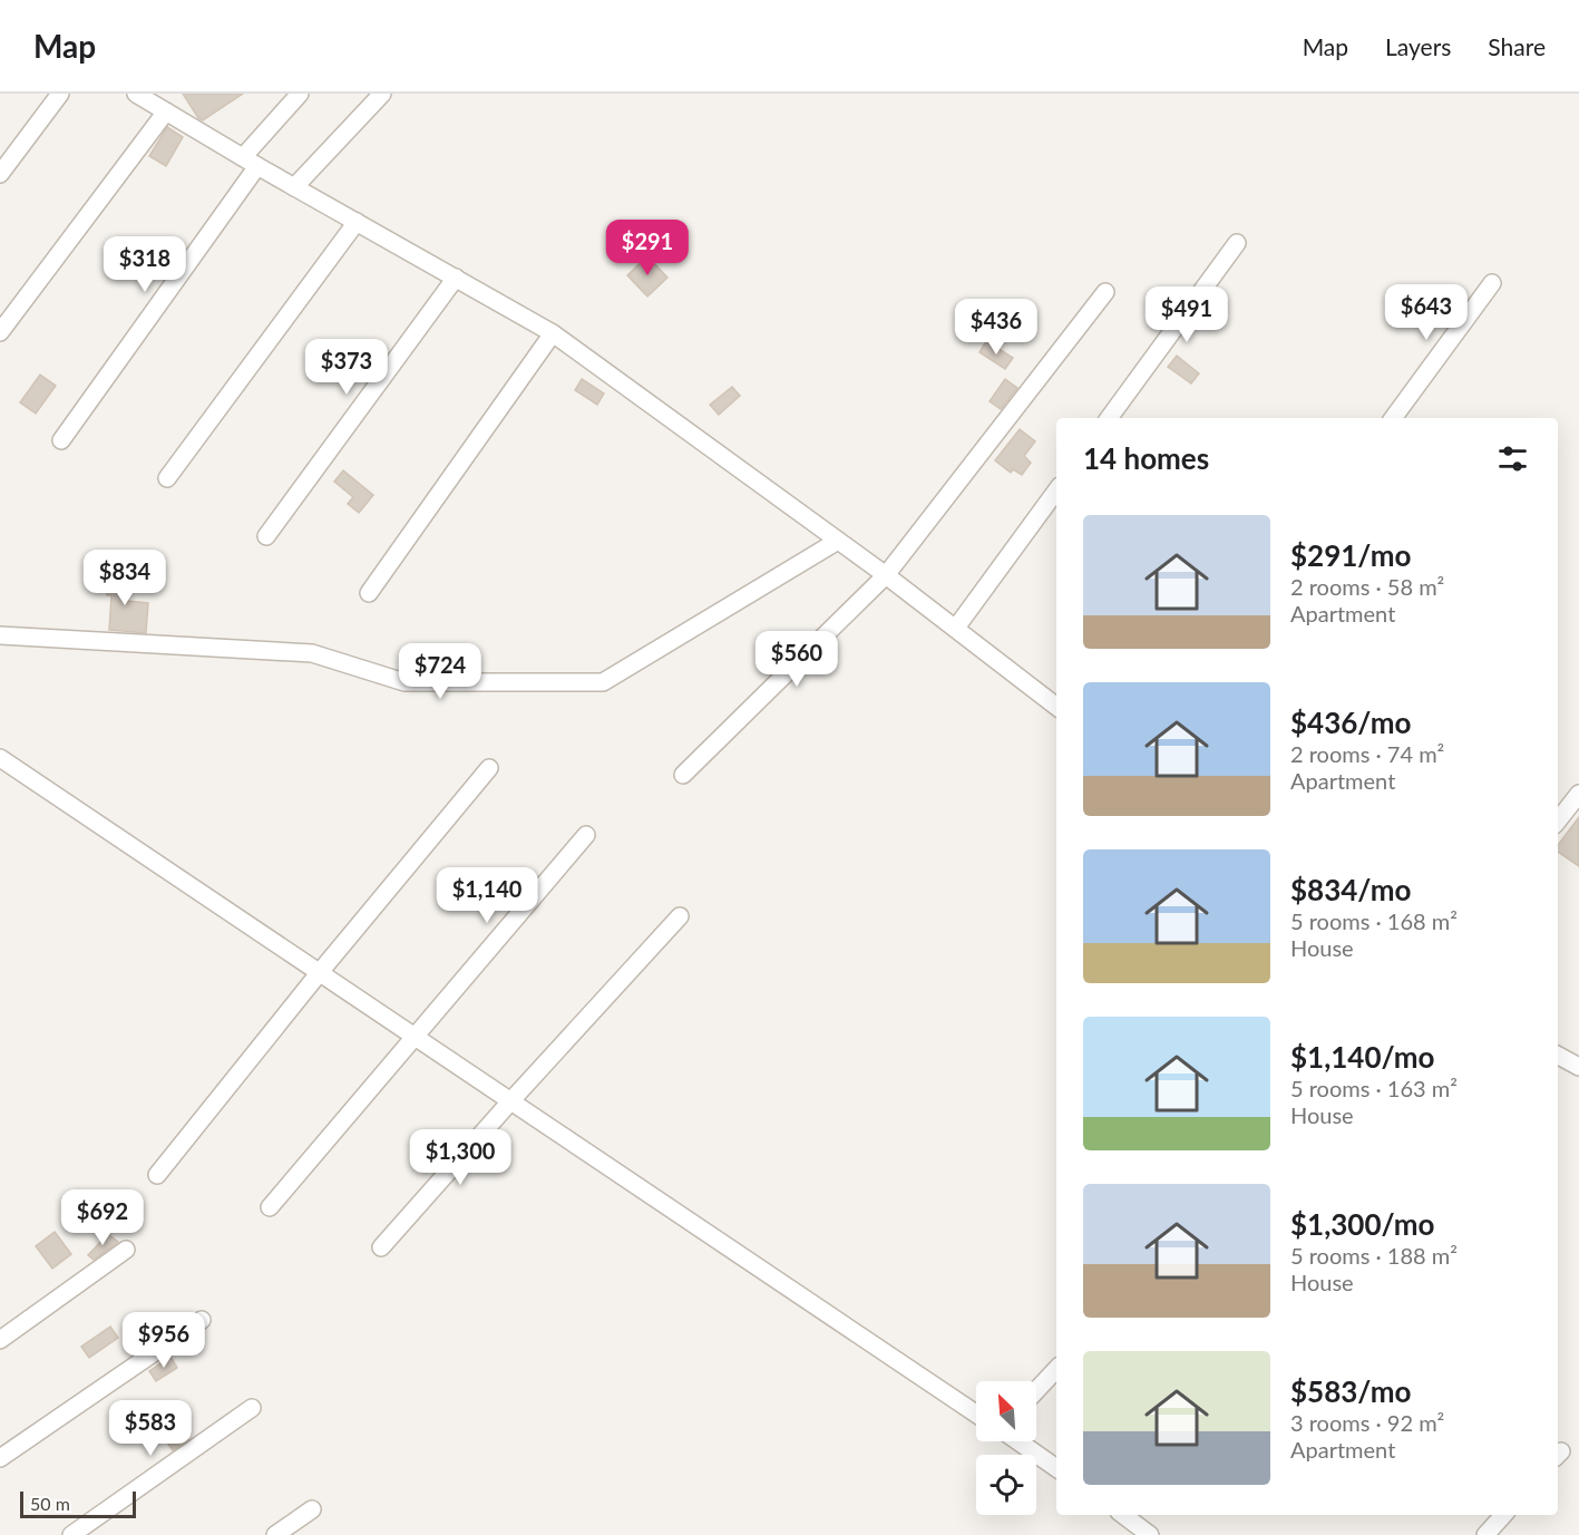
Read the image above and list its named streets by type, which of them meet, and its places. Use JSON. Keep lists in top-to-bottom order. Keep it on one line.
{"scale_bar":"50 m","north":"top left","page":{"header":"Map","nav":["Map","Layers","Share"],"price":["$291","$318","$643","$491","$436","$373","$834","$560","$724","$1,140","$1,300","$692","$956","$583"],"heading":"14 homes","list":[{"name":"$291/mo","note":"2 rooms · 58 m² · Apartment"},{"name":"$436/mo","note":"2 rooms · 74 m² · Apartment"},{"name":"$834/mo","note":"5 rooms · 168 m² · House"},{"name":"$1,140/mo","note":"5 rooms · 163 m² · House"},{"name":"$1,300/mo","note":"5 rooms · 188 m² · House"},{"name":"$583/mo","note":"3 rooms · 92 m² · Apartment"}],"scale":"50 m"}}
